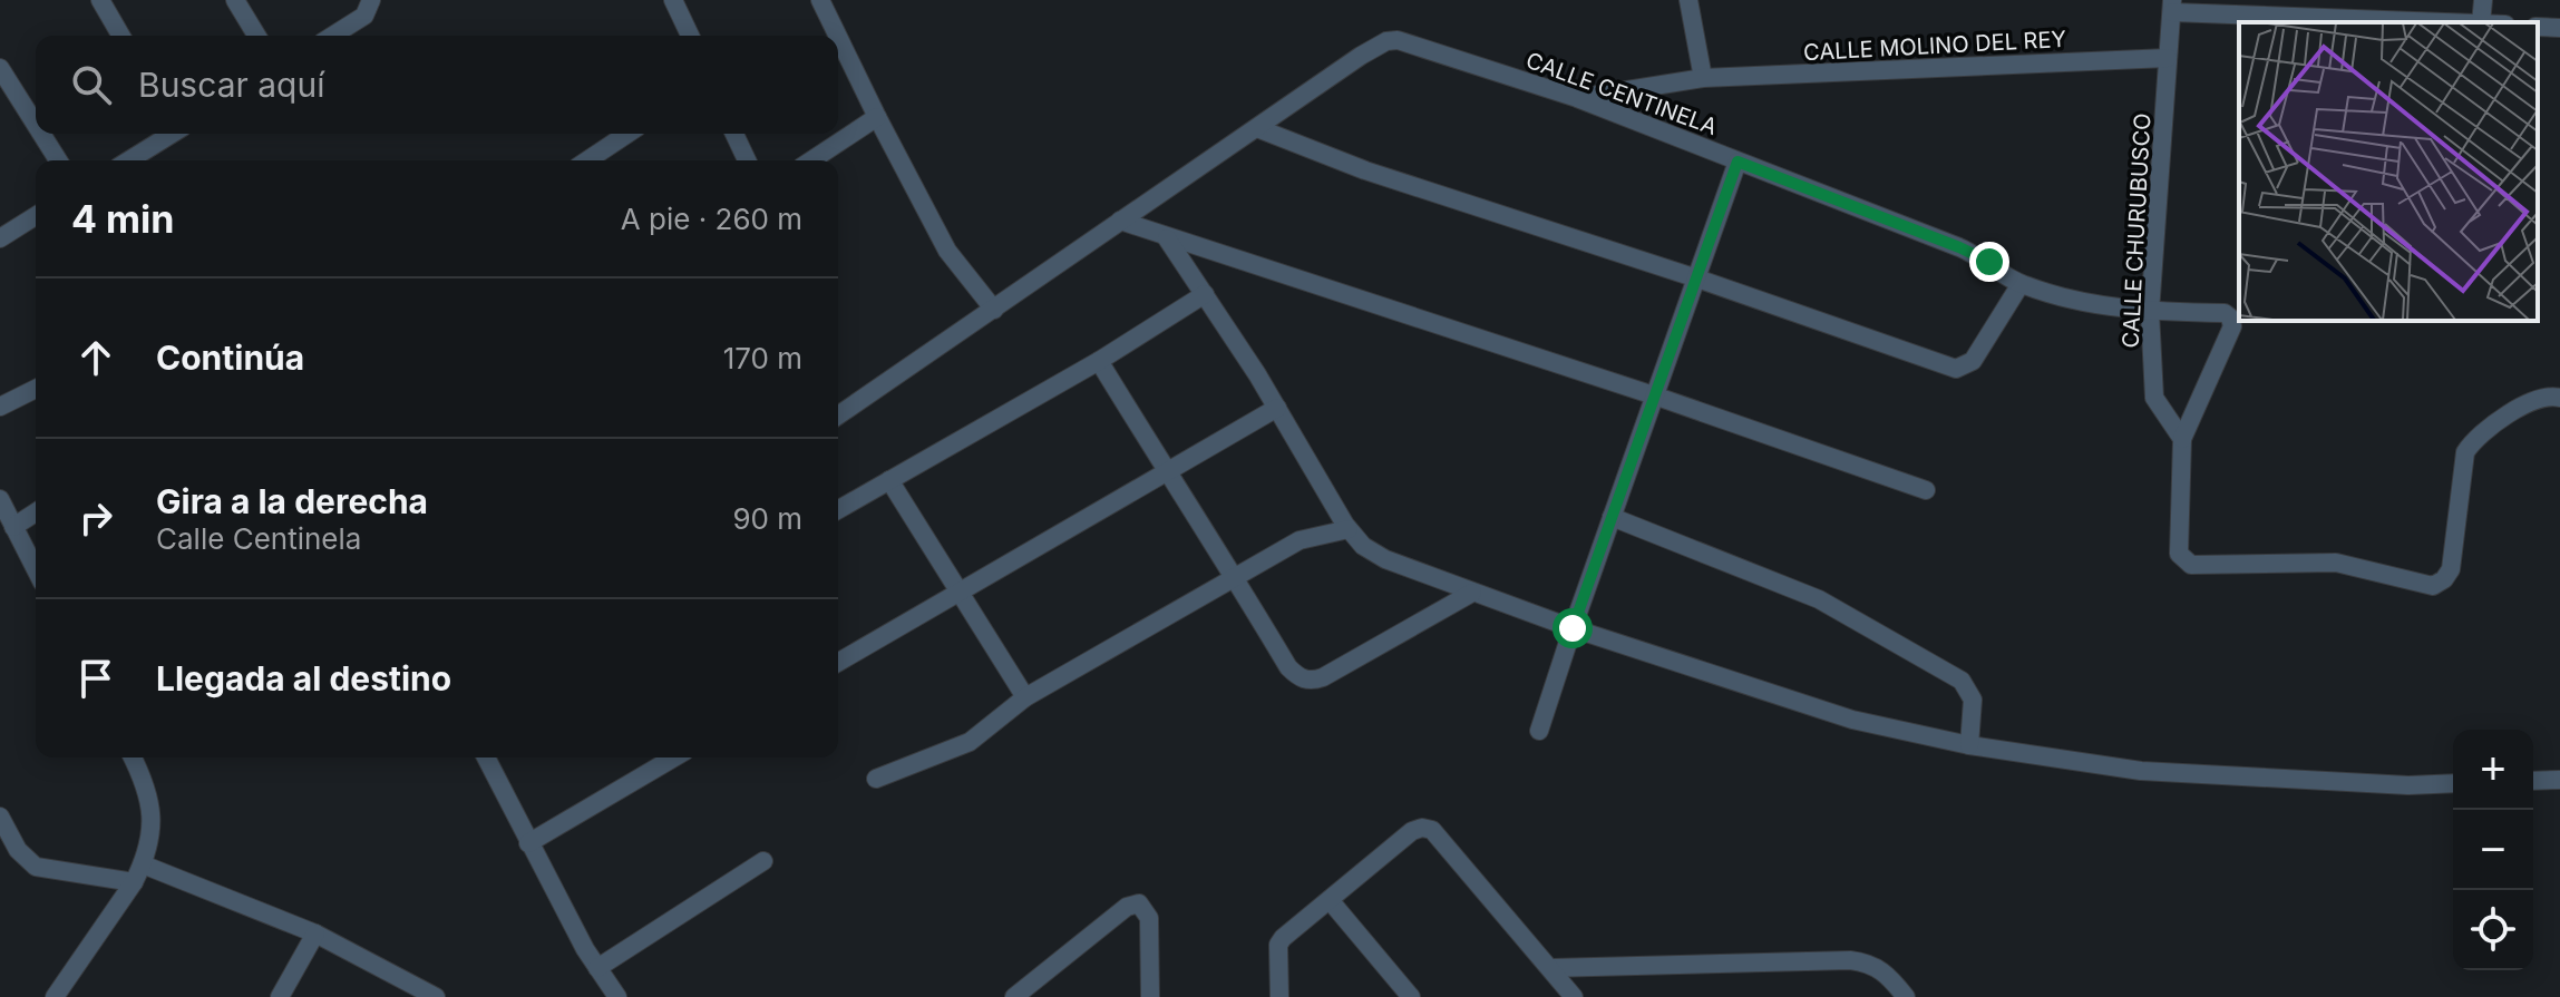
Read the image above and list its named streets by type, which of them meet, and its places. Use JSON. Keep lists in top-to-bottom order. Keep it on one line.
{"streets":{"street":["CALLE MOLINO DEL REY","CALLE CENTINELA","CALLE CHURUBUSCO"]},"crossings":[["CALLE MOLINO DEL REY","CALLE CENTINELA"],["CALLE MOLINO DEL REY","CALLE CHURUBUSCO"],["CALLE CENTINELA","CALLE CHURUBUSCO"]],"page":{"search":"Buscar aquí","heading":["4 min","A pie · 260 m"],"list":[["Continúa","170 m"],["Gira a la derecha","Calle Centinela","90 m"],"Llegada al destino"],"map_buttons":["+","−"]}}
